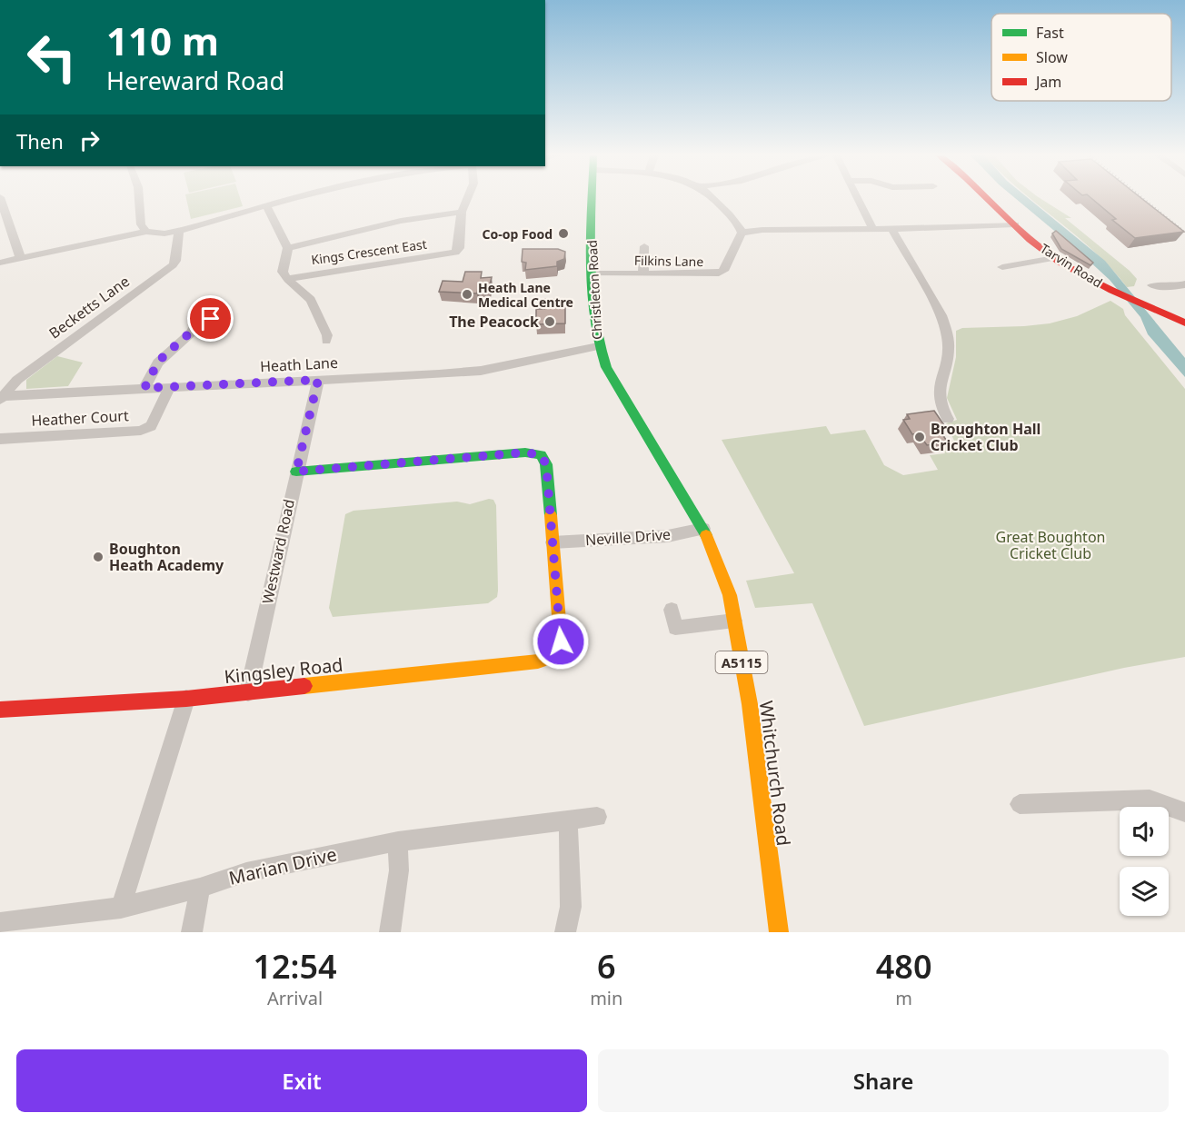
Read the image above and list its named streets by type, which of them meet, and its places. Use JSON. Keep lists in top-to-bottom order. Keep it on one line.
{"streets":{"main road":["Tarvin Road","Christleton Road","A5115","Kingsley Road","Whitchurch Road"],"street":["Kings Crescent East","Filkins Lane","Becketts Lane","Heath Lane","Heather Court","Neville Drive","Westward Road","Marian Drive"]},"crossings":[["Filkins Lane","Christleton Road"],["Christleton Road","Heath Lane"],["Christleton Road","Whitchurch Road"],["Becketts Lane","Heath Lane"],["Heath Lane","Heather Court"],["Heath Lane","Westward Road"],["Neville Drive","Kingsley Road"],["Neville Drive","Whitchurch Road"],["Westward Road","Kingsley Road"]],"parks":["Great Boughton Cricket Club"],"places":["Co-op Food","Heath Lane Medical Centre","The Peacock","Broughton Hall Cricket Club","Boughton Heath Academy"],"legend":["Fast","Slow","Jam"],"page":{"turn":["110 m","Hereward Road"],"then":"Then","eta":["12:54","Arrival","6","min","480","m"],"buttons":["Exit","Share"]}}
